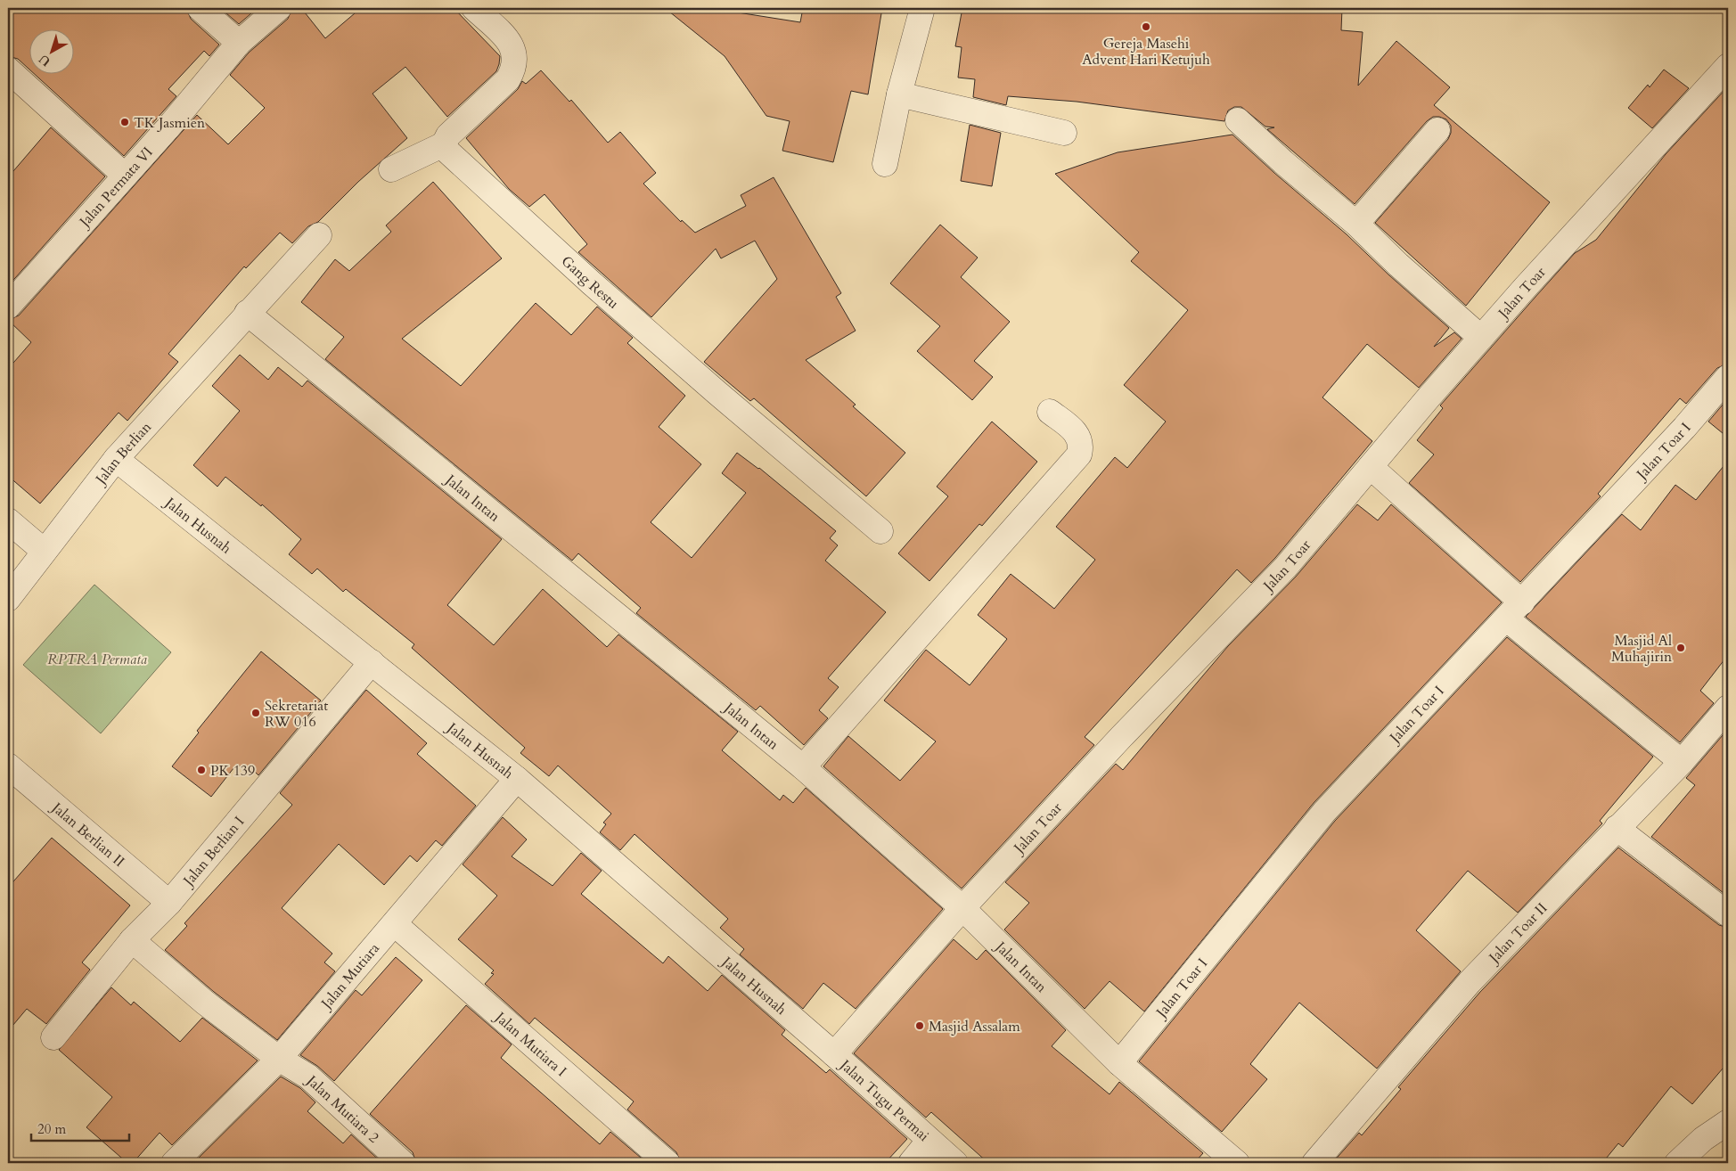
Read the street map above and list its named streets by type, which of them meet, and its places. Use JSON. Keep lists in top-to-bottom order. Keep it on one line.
{"streets":{"street":["Jalan Permata VI","Gang Restu","Jalan Toar","Jalan Toar I","Jalan Berlian","Jalan Intan","Jalan Husnah","Jalan Berlian II","Jalan Berlian I","Jalan Toar II","Jalan Mutiara","Jalan Mutiara I","Jalan Tugu Permai","Jalan Mutiara 2"]},"crossings":[["Jalan Toar","Jalan Intan"],["Jalan Toar","Jalan Husnah"],["Jalan Toar","Jalan Tugu Permai"],["Jalan Toar I","Jalan Intan"],["Jalan Berlian","Jalan Intan"],["Jalan Berlian","Jalan Husnah"],["Jalan Husnah","Jalan Berlian I"],["Jalan Husnah","Jalan Mutiara"],["Jalan Husnah","Jalan Tugu Permai"],["Jalan Berlian II","Jalan Berlian I"],["Jalan Berlian I","Jalan Mutiara 2"],["Jalan Mutiara","Jalan Mutiara I"],["Jalan Mutiara","Jalan Mutiara 2"]],"parks":["RPTRA Permata"],"places":["Gereja Masehi Advent Hari Ketujuh","TK Jasmien","Masjid Al Muhajirin","Sekretariat RW 016","PK 139","Masjid Assalam"],"scale_bar":"20 m","north":"bottom left"}
